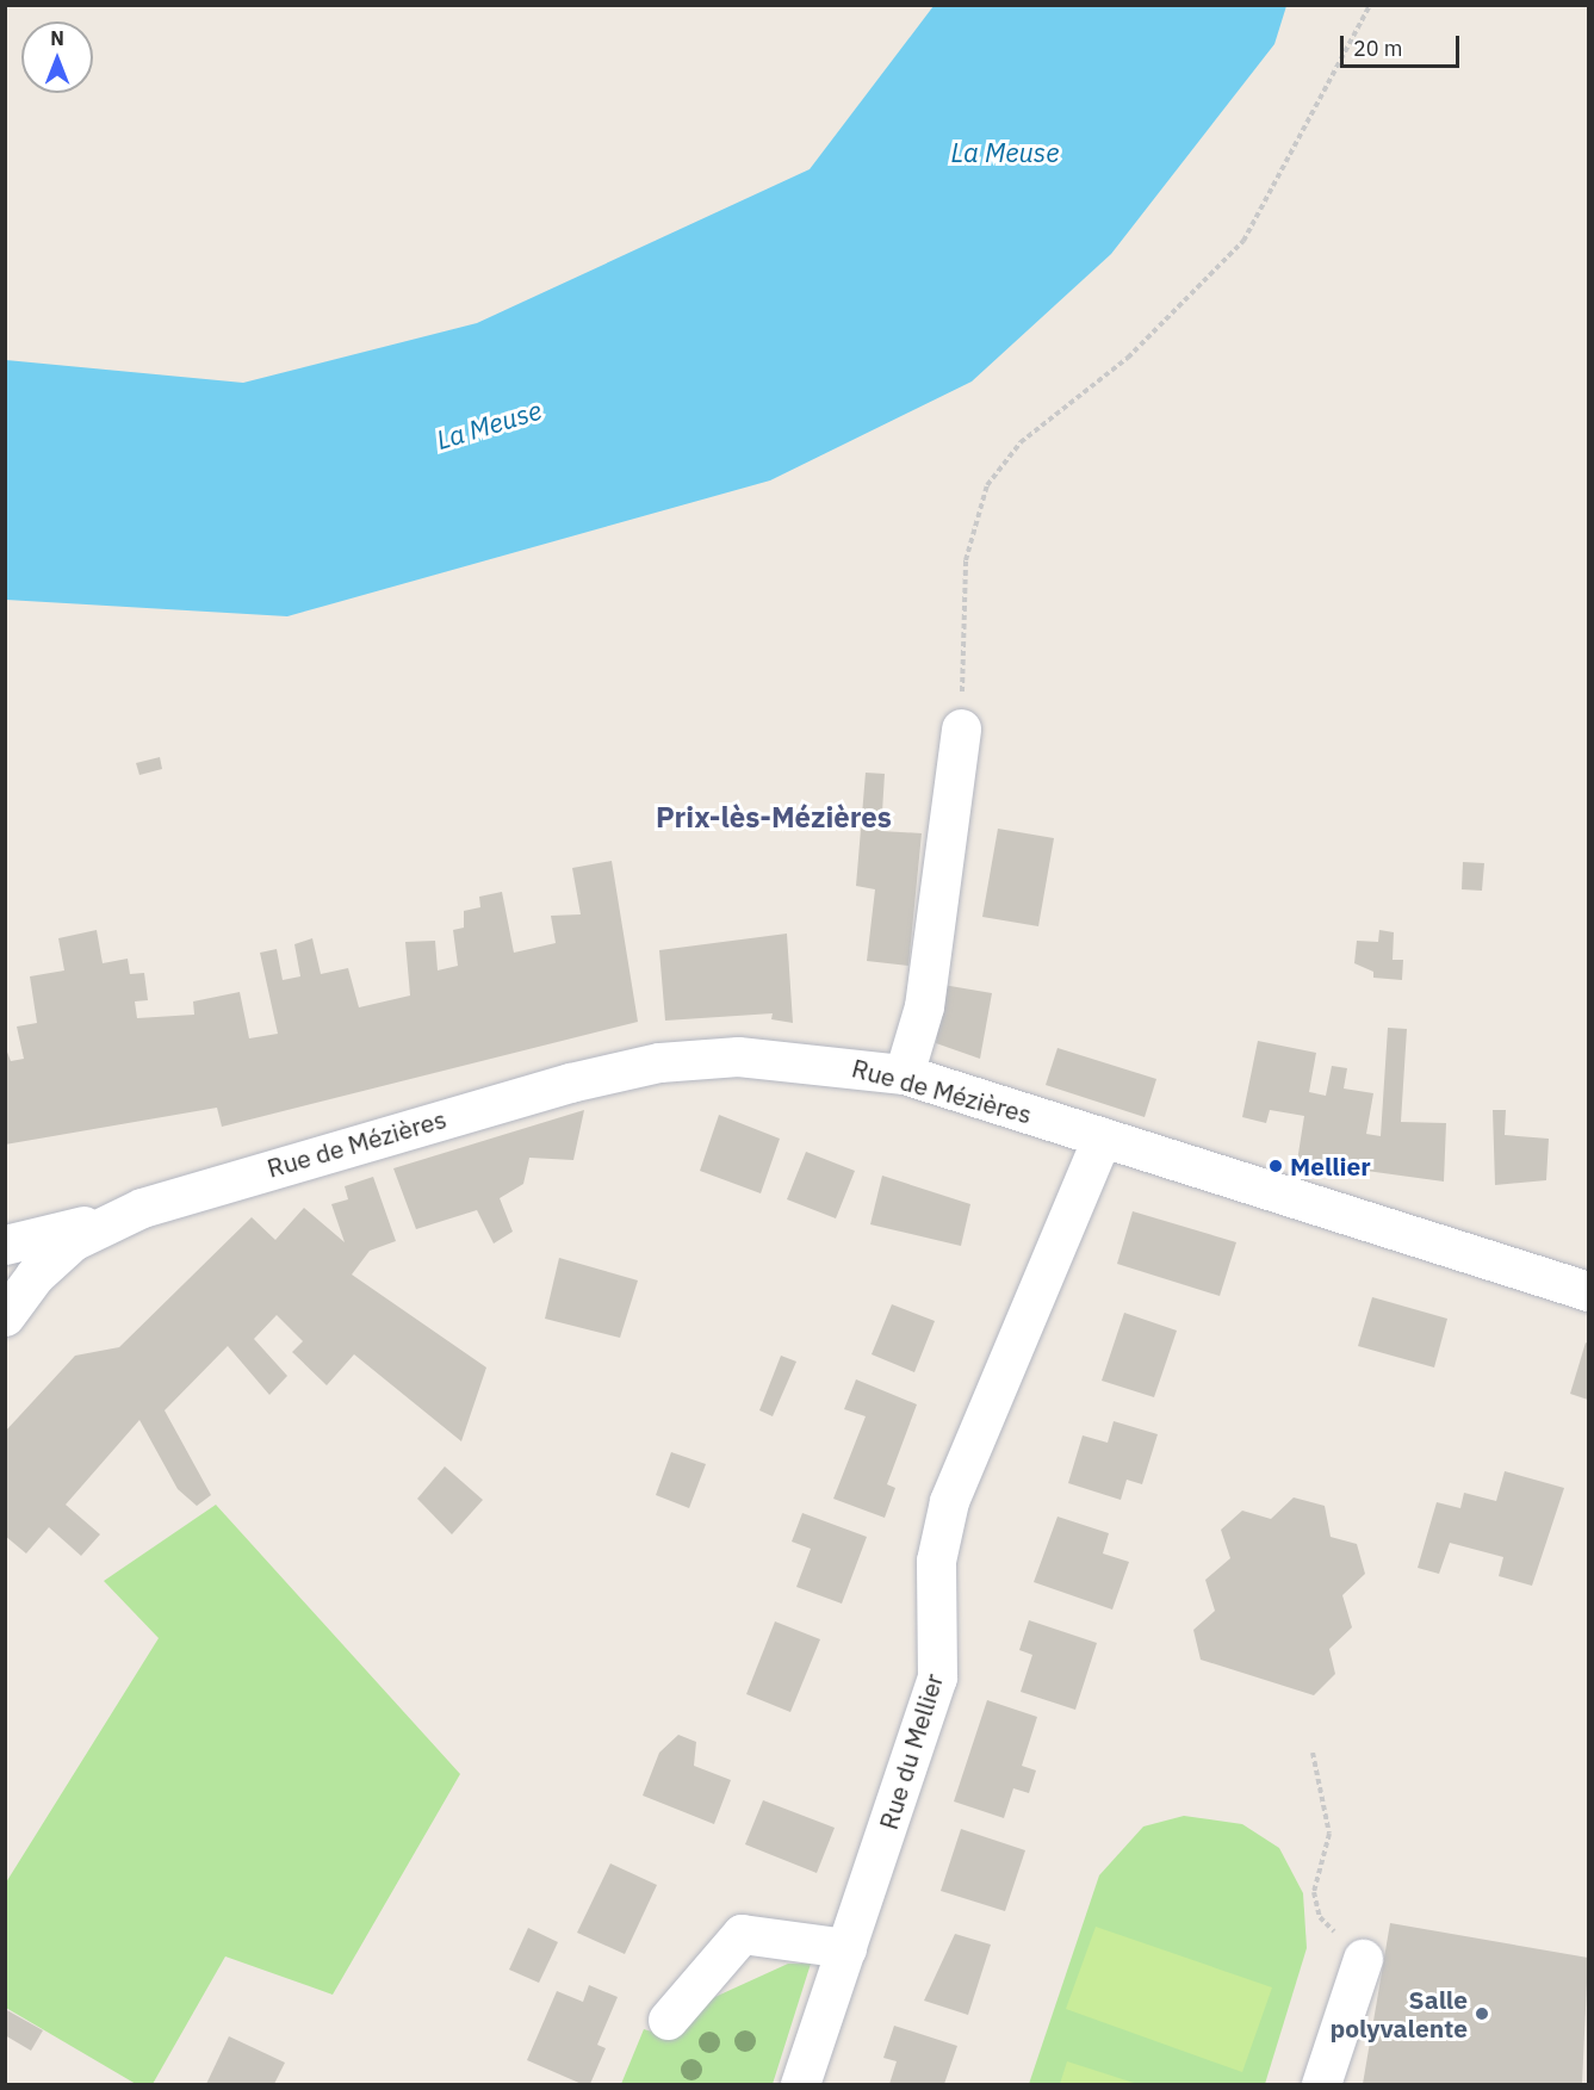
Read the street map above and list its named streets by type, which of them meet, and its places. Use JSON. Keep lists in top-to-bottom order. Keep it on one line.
{"streets":{"street":["Rue de Mézières","Rue du Mellier"]},"crossings":[["Rue de Mézières","Rue du Mellier"]],"districts":["Prix-lès-Mézières"],"water":["La Meuse"],"places":["Mellier","Salle polyvalente"],"scale_bar":"20 m","north":"top"}
